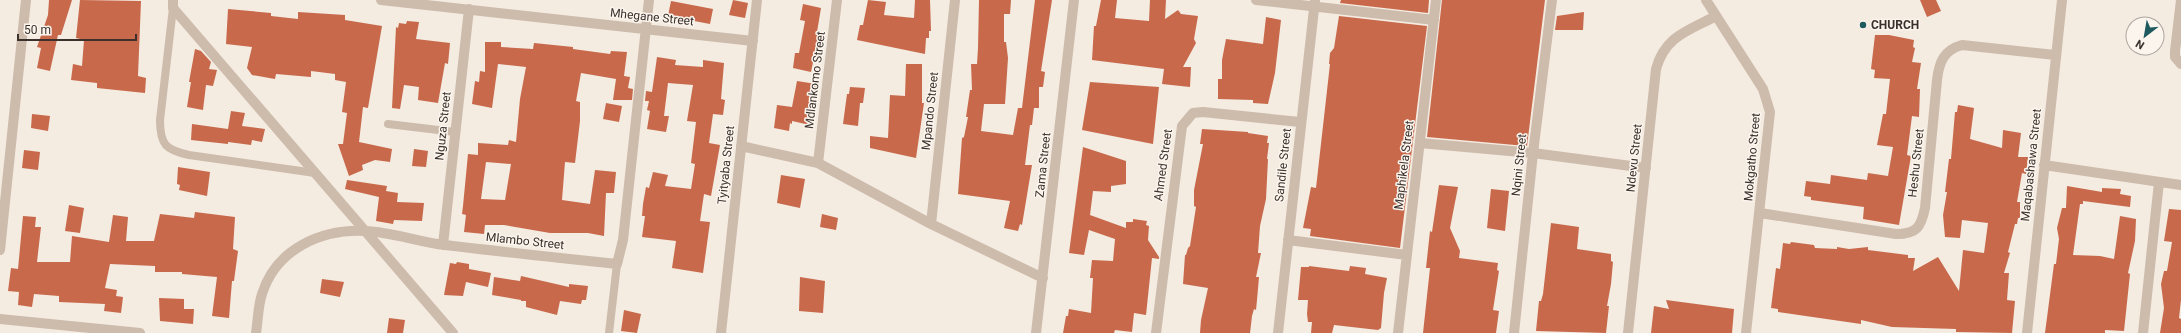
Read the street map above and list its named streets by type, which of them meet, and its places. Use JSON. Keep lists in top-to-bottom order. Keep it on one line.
{"streets":{"street":["Mhegane Street","Mdlankomo Street","Mpando Street","Nguza Street","Mokgatho Street","Ndevu Street","Heshu Street","Tyityaba Street","Zama Street","Ahmed Street","Sandile Street","Maphikela Street","Nqini Street","Maqabashawa Street","Mlambo Street"]},"crossings":[["Mhegane Street","Nguza Street"],["Mhegane Street","Tyityaba Street"],["Nguza Street","Mlambo Street"],["Mokgatho Street","Ndevu Street"],["Mokgatho Street","Heshu Street"],["Heshu Street","Maqabashawa Street"],["Ahmed Street","Sandile Street"]],"places":["CHURCH"],"scale_bar":"50 m","north":"bottom left"}
